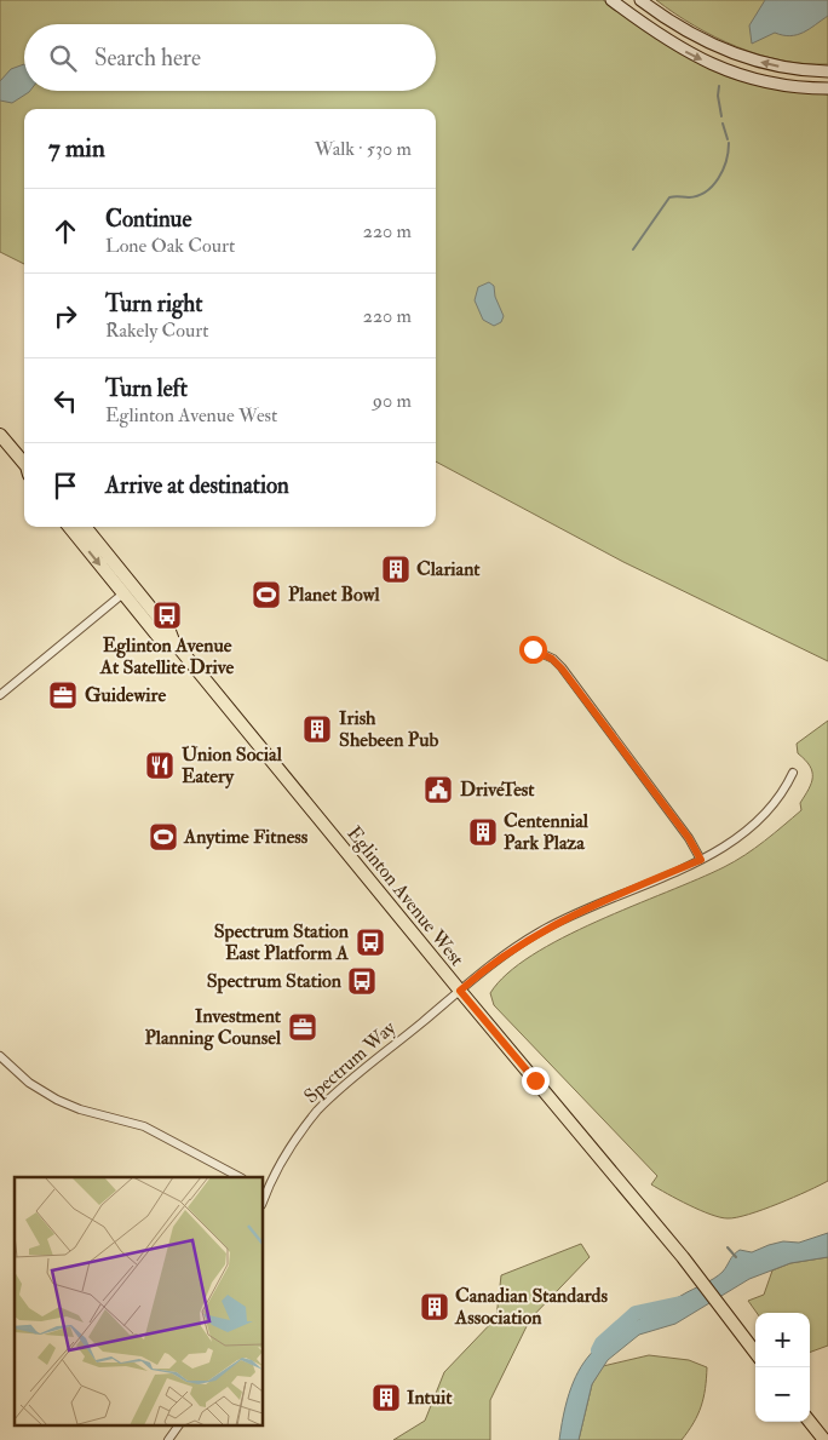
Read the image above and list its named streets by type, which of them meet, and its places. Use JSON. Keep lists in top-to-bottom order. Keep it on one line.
{"streets":{"main road":["Eglinton Avenue West"],"street":["Spectrum Way"]},"crossings":[["Eglinton Avenue West","Spectrum Way"]],"places":{"building":["Clariant","Irish Shebeen Pub","Centennial Park Plaza","Canadian Standards Association","Intuit"],"sports":["Planet Bowl","Anytime Fitness"],"bus stop":["Eglinton Avenue At Satellite Drive","Spectrum Station East Platform A","Spectrum Station"],"office":["Guidewire","Investment Planning Counsel"],"restaurant":["Union Social Eatery"],"public building":["DriveTest"]},"page":{"search":"Search here","heading":["7 min","Walk · 530 m"],"list":[["Continue","Lone Oak Court","220 m"],["Turn right","Rakely Court","220 m"],["Turn left","Eglinton Avenue West","90 m"],"Arrive at destination"],"map_buttons":["+","−"]}}
